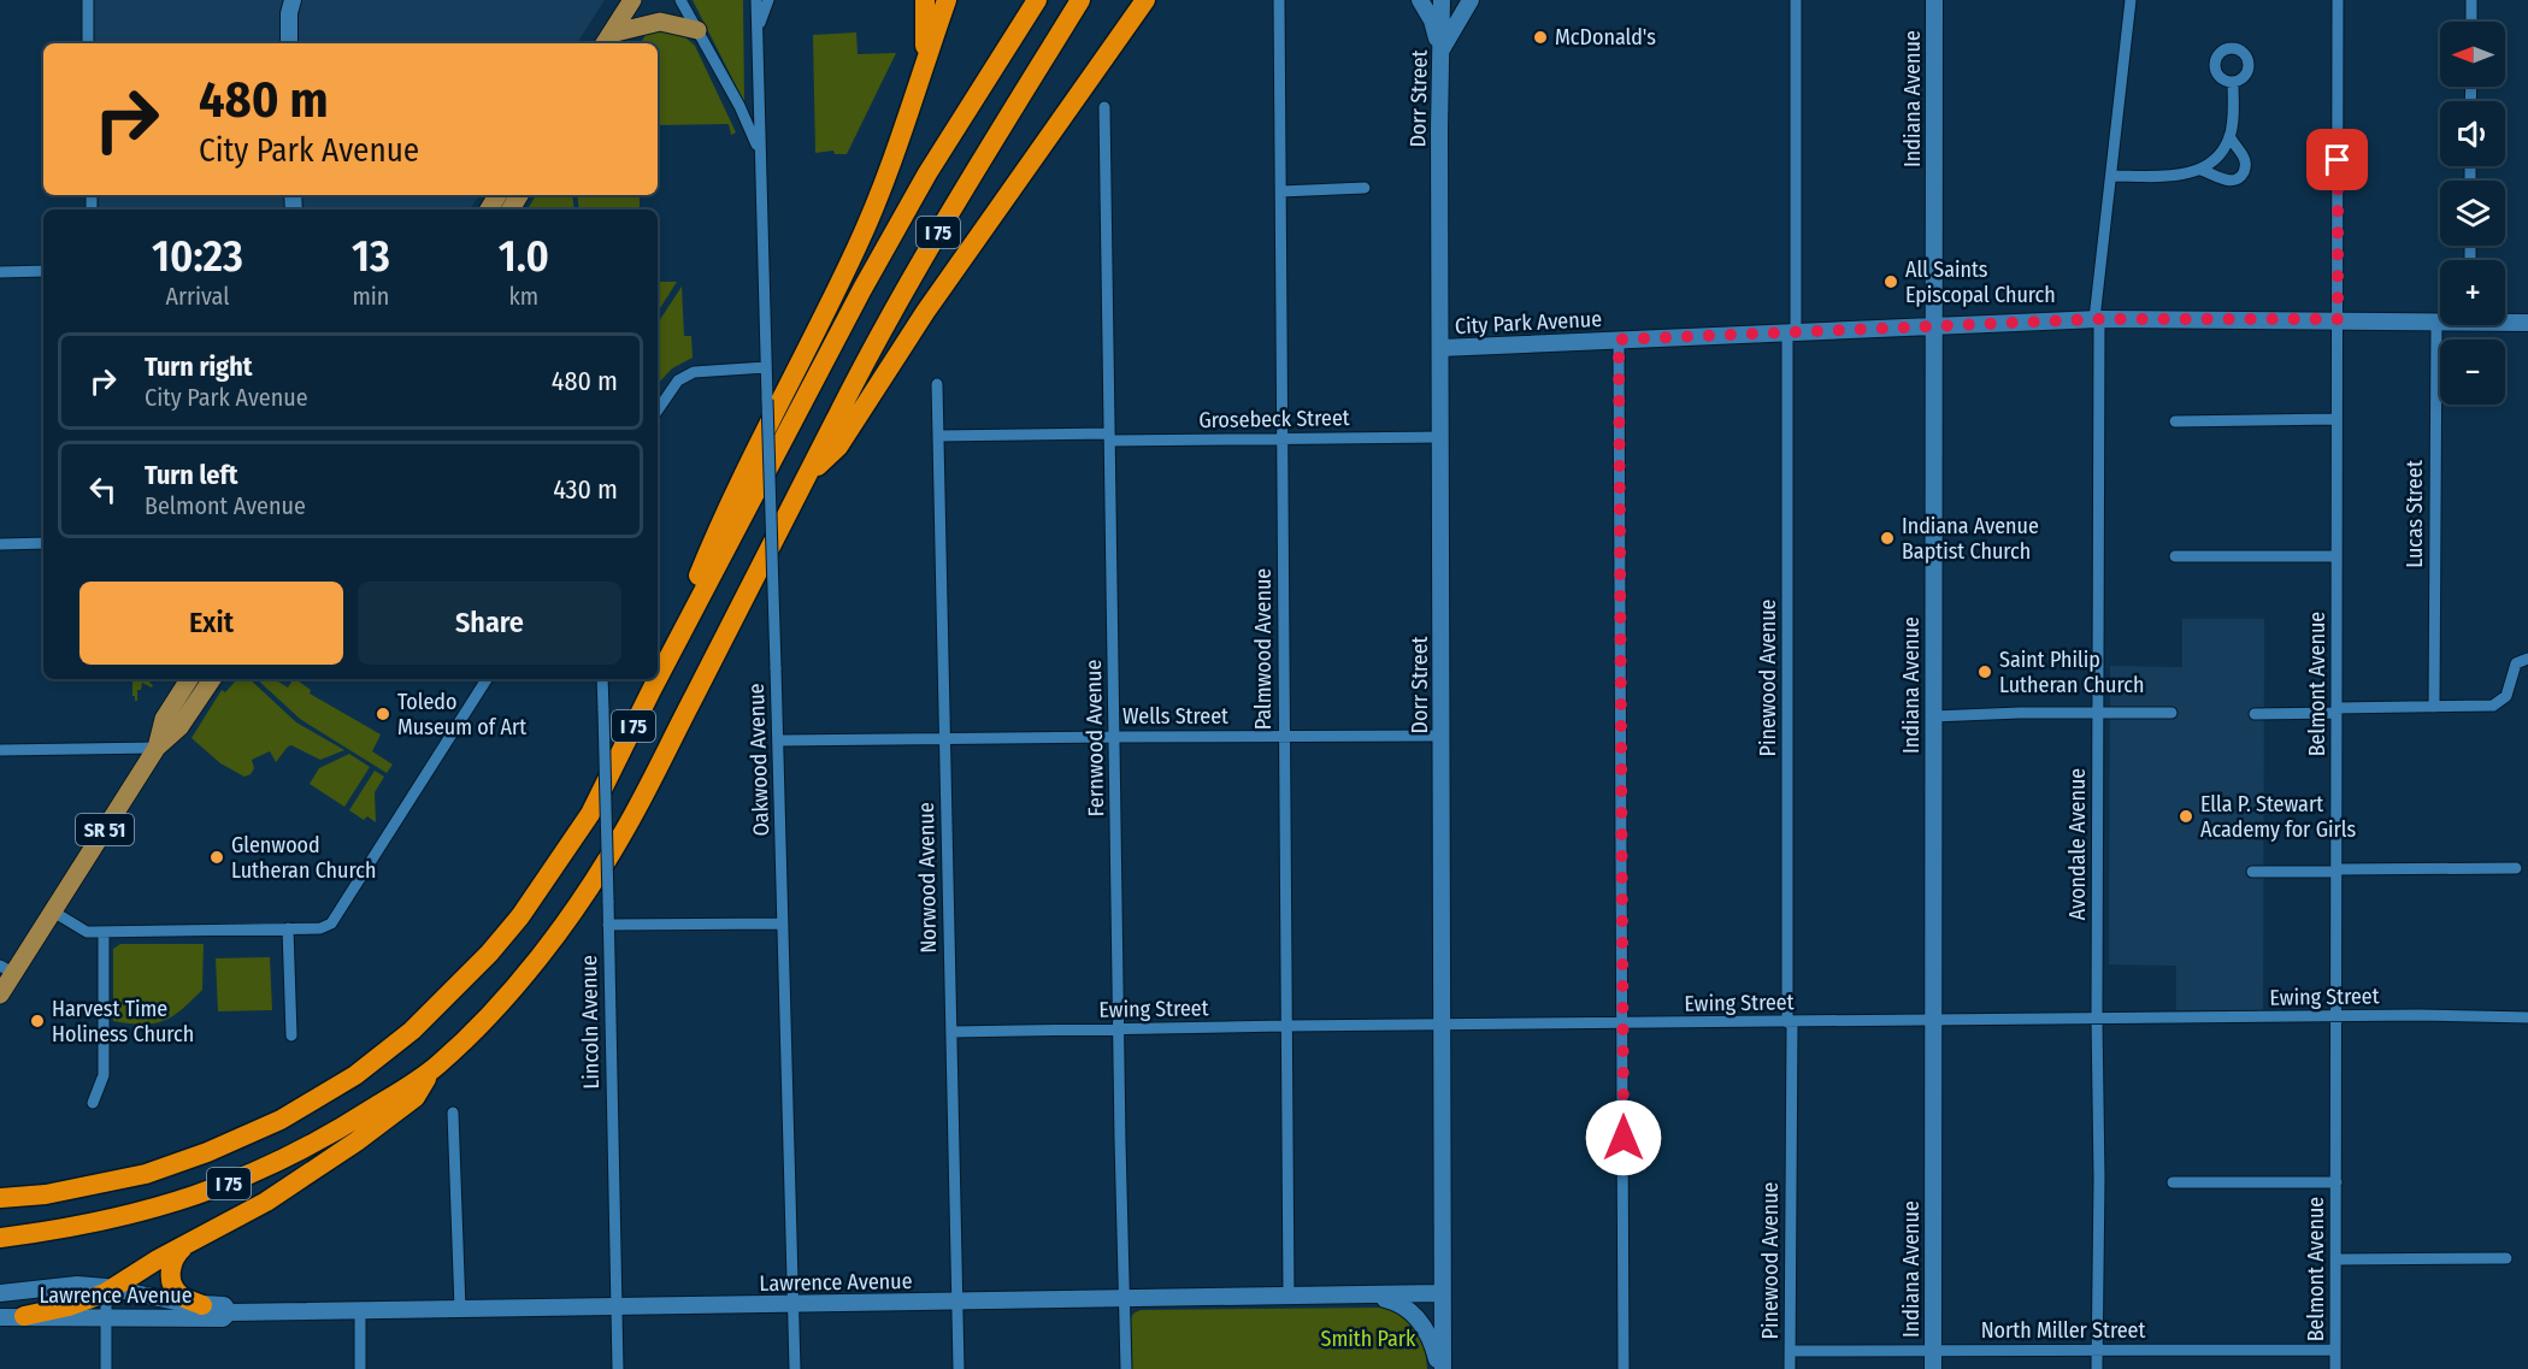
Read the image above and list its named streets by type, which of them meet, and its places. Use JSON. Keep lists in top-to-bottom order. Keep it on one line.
{"streets":{"highway":["I 75"],"main road":["SR 51"],"street":["Dorr Street","Indiana Avenue","City Park Avenue","Grosebeck Street","Lucas Street","Palmwood Avenue","Pinewood Avenue","Belmont Avenue","Wells Street","Fernwood Avenue","Oakwood Avenue","Avondale Avenue","Norwood Avenue","Ewing Street","Lincoln Avenue","Lawrence Avenue","North Miller Street"]},"crossings":[["Dorr Street","City Park Avenue"],["Dorr Street","Grosebeck Street"],["Dorr Street","Wells Street"],["Dorr Street","Ewing Street"],["Dorr Street","Lawrence Avenue"],["Indiana Avenue","City Park Avenue"],["Indiana Avenue","Ewing Street"],["Indiana Avenue","North Miller Street"],["City Park Avenue","Lucas Street"],["City Park Avenue","Pinewood Avenue"],["City Park Avenue","Belmont Avenue"],["City Park Avenue","Avondale Avenue"],["Grosebeck Street","Palmwood Avenue"],["Grosebeck Street","Fernwood Avenue"],["Grosebeck Street","Norwood Avenue"],["Palmwood Avenue","Wells Street"],["Palmwood Avenue","Ewing Street"],["Palmwood Avenue","Lawrence Avenue"],["Pinewood Avenue","Ewing Street"],["Pinewood Avenue","North Miller Street"],["Belmont Avenue","Ewing Street"],["Belmont Avenue","North Miller Street"],["Wells Street","Fernwood Avenue"],["Wells Street","Oakwood Avenue"],["Wells Street","Norwood Avenue"],["Fernwood Avenue","Ewing Street"],["Fernwood Avenue","Lawrence Avenue"],["Oakwood Avenue","Lawrence Avenue"],["Avondale Avenue","Ewing Street"],["Avondale Avenue","North Miller Street"],["Norwood Avenue","Ewing Street"],["Norwood Avenue","Lawrence Avenue"],["Lincoln Avenue","Lawrence Avenue"]],"parks":["Smith Park"],"places":["McDonald's","All Saints Episcopal Church","Indiana Avenue Baptist Church","Saint Philip Lutheran Church","Toledo Museum of Art","Ella P. Stewart Academy for Girls","Glenwood Lutheran Church","Harvest Time Holiness Church"],"north":"left","page":{"map_buttons":["+","−"],"turn":["480 m","City Park Avenue"],"eta":["10:23","Arrival","13","min","1.0","km"],"list":[{"name":"Turn right","note":"City Park Avenue","value":"480 m"},{"name":"Turn left","note":"Belmont Avenue","value":"430 m"}],"buttons":["Exit","Share"]}}
